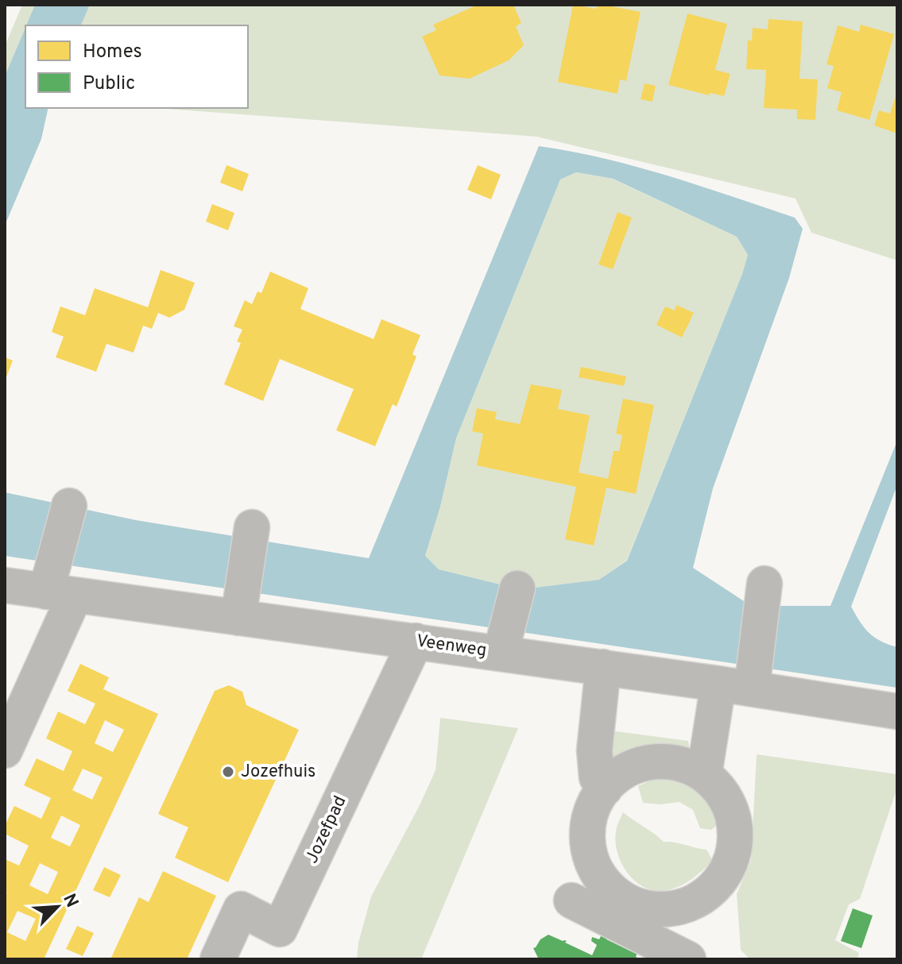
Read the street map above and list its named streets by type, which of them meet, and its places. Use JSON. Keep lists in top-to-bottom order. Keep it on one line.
{"streets":{"street":["Veenweg","Jozefpad"]},"crossings":[["Veenweg","Jozefpad"]],"places":["Jozefhuis"],"legend":["Homes","Public"],"north":"top right"}
